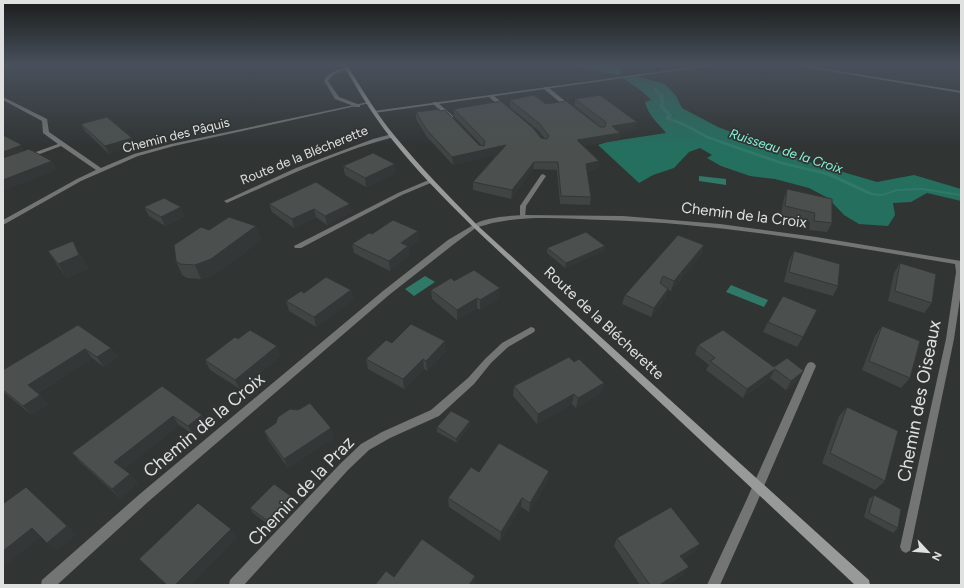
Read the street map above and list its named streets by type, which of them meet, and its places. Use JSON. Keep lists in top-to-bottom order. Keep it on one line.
{"streets":{"main road":["Route de la Blécherette"],"street":["Chemin des Pâquis","Chemin de la Croix","Chemin des Oiseaux","Chemin de la Praz"]},"crossings":[["Chemin des Pâquis","Route de la Blécherette"],["Route de la Blécherette","Chemin de la Croix"],["Chemin de la Croix","Chemin des Oiseaux"]],"water":["Ruisseau de la Croix"],"north":"bottom right"}
